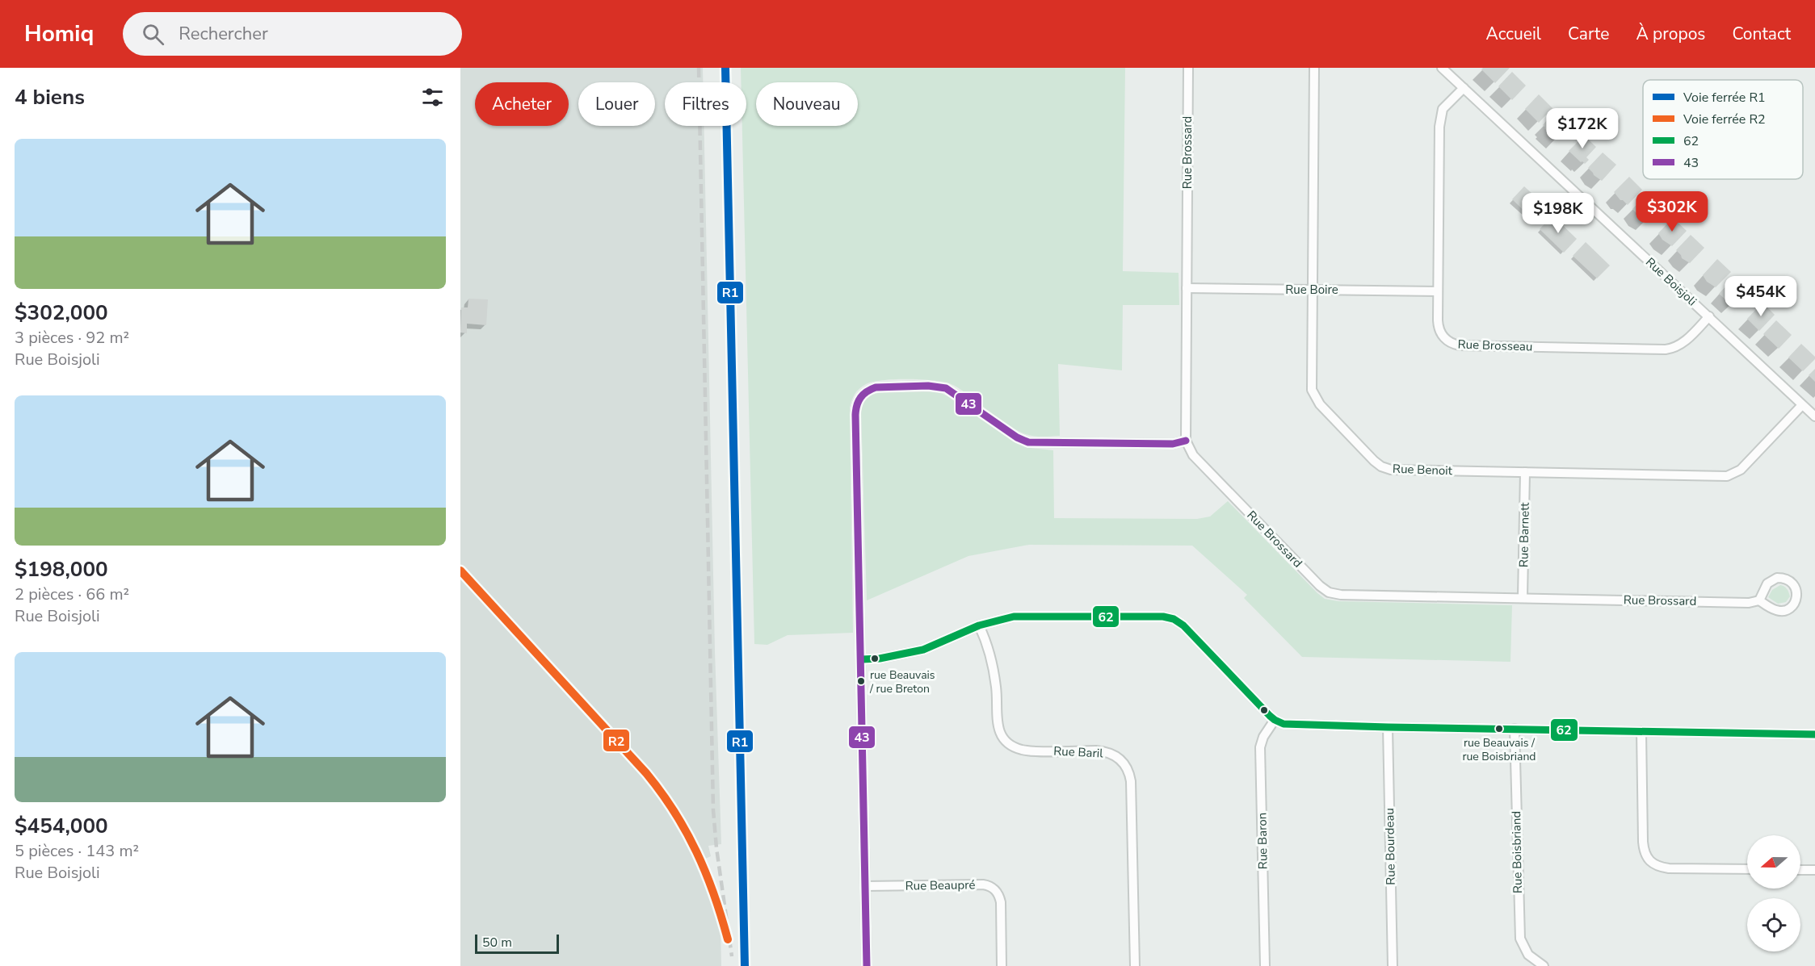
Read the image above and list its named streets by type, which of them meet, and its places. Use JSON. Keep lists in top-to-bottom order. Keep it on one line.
{"streets":{"street":["Rue Brossard","Rue Boisjoli","Rue Boire","Rue Brosseau","Rue Benoit","Rue Barnett","Rue Baril","Rue Baron","Rue Bourdeau","Rue Boisbriand","Rue Beaupré"]},"crossings":[["Rue Brossard","Rue Boire"],["Rue Brossard","Rue Barnett"],["Rue Boisjoli","Rue Brosseau"],["Rue Boisjoli","Rue Benoit"],["Rue Boire","Rue Brosseau"],["Rue Boire","Rue Benoit"],["Rue Benoit","Rue Barnett"]],"places":["rue Beauvais / rue Breton","rue Beauvais / rue Boisbriand"],"lines":["rail line R1","transit line 43","rail line R2","transit line 62"],"legend":["Voie ferrée R1","Voie ferrée R2","62","43"],"scale_bar":"50 m","north":"left","page":{"header":"Homiq","search":"Rechercher","nav":["Accueil","Carte","À propos","Contact"],"heading":"4 biens","chip":["Acheter","Louer","Filtres","Nouveau"],"price":["$172K","$302K","$198K","$454K"],"list":[{"name":"$302,000","note":"3 pièces · 92 m² · Rue Boisjoli"},{"name":"$198,000","note":"2 pièces · 66 m² · Rue Boisjoli"},{"name":"$454,000","note":"5 pièces · 143 m² · Rue Boisjoli"}],"scale":"50 m"}}
